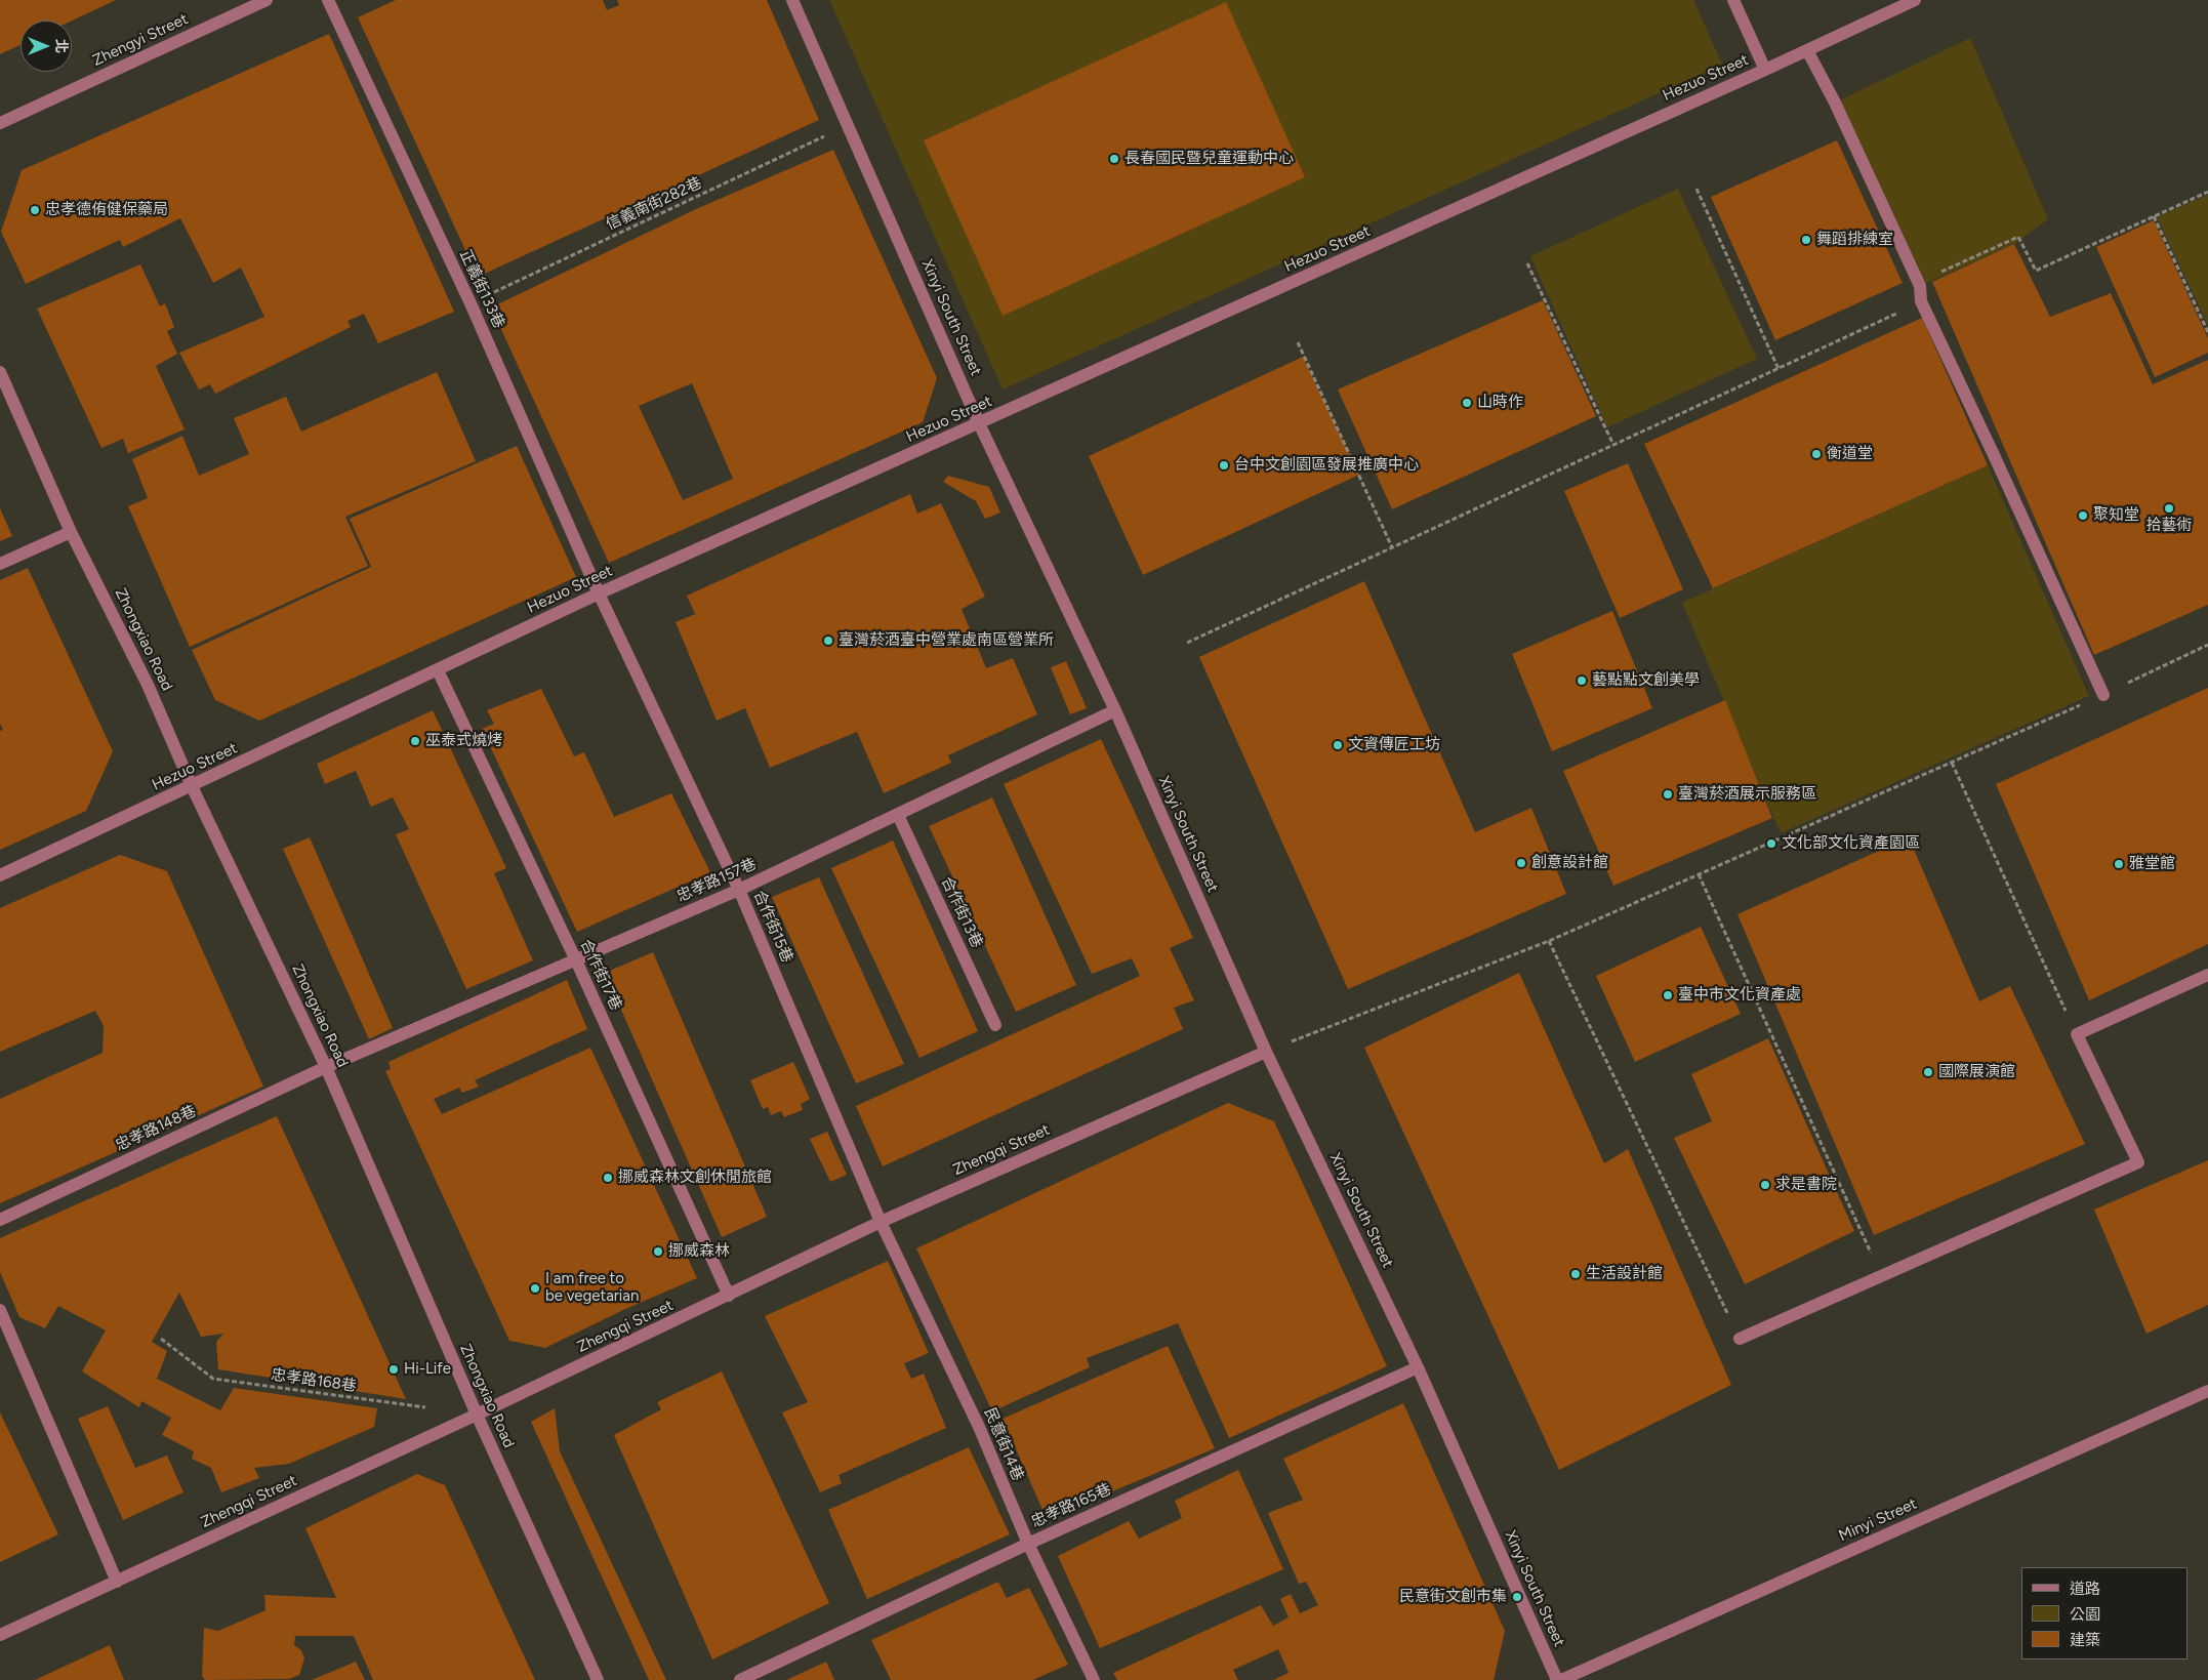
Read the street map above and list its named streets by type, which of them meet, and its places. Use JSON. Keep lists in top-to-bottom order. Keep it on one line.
{"streets":{"street":["Zhengyi Street","Hezuo Street","正義街133巷","Xinyi South Street","Zhongxiao Road","忠孝路157巷","合作街13巷","合作街15巷","合作街17巷","忠孝路148巷","Zhengqi Street","民意街14巷","忠孝路165巷","Minyi Street"],"path":["信義南街282巷","忠孝路168巷"]},"crossings":[["Hezuo Street","正義街133巷"],["Hezuo Street","Xinyi South Street"],["Hezuo Street","Zhongxiao Road"],["Hezuo Street","合作街15巷"],["Hezuo Street","合作街17巷"],["信義南街282巷","正義街133巷"],["信義南街282巷","Xinyi South Street"],["正義街133巷","合作街15巷"],["Xinyi South Street","忠孝路157巷"],["Xinyi South Street","Zhengqi Street"],["Xinyi South Street","忠孝路165巷"],["Zhongxiao Road","忠孝路157巷"],["Zhongxiao Road","忠孝路148巷"],["Zhongxiao Road","Zhengqi Street"],["忠孝路157巷","合作街13巷"],["忠孝路157巷","合作街15巷"],["忠孝路157巷","合作街17巷"],["忠孝路157巷","忠孝路148巷"],["合作街15巷","Zhengqi Street"],["合作街15巷","民意街14巷"],["合作街17巷","Zhengqi Street"],["Zhengqi Street","民意街14巷"],["民意街14巷","忠孝路165巷"]],"places":["長春國民暨兒童運動中心","忠孝德侑健保藥局","舞蹈排練室","山時作","衡道堂","台中文創園區發展推廣中心","拾藝術","聚知堂","臺灣菸酒臺中營業處南區營業所","藝點點文創美學","巫泰式燒烤","文資傳匠工坊","臺灣菸酒展示服務區","文化部文化資產園區","創意設計館","雅堂館","臺中市文化資產處","國際展演館","挪威森林文創休閒旅館","求是書院","挪威森林","生活設計館","I am free to be vegetarian","Hi-Life","民意街文創市集"],"legend":["道路","公園","建築"],"north":"right"}
